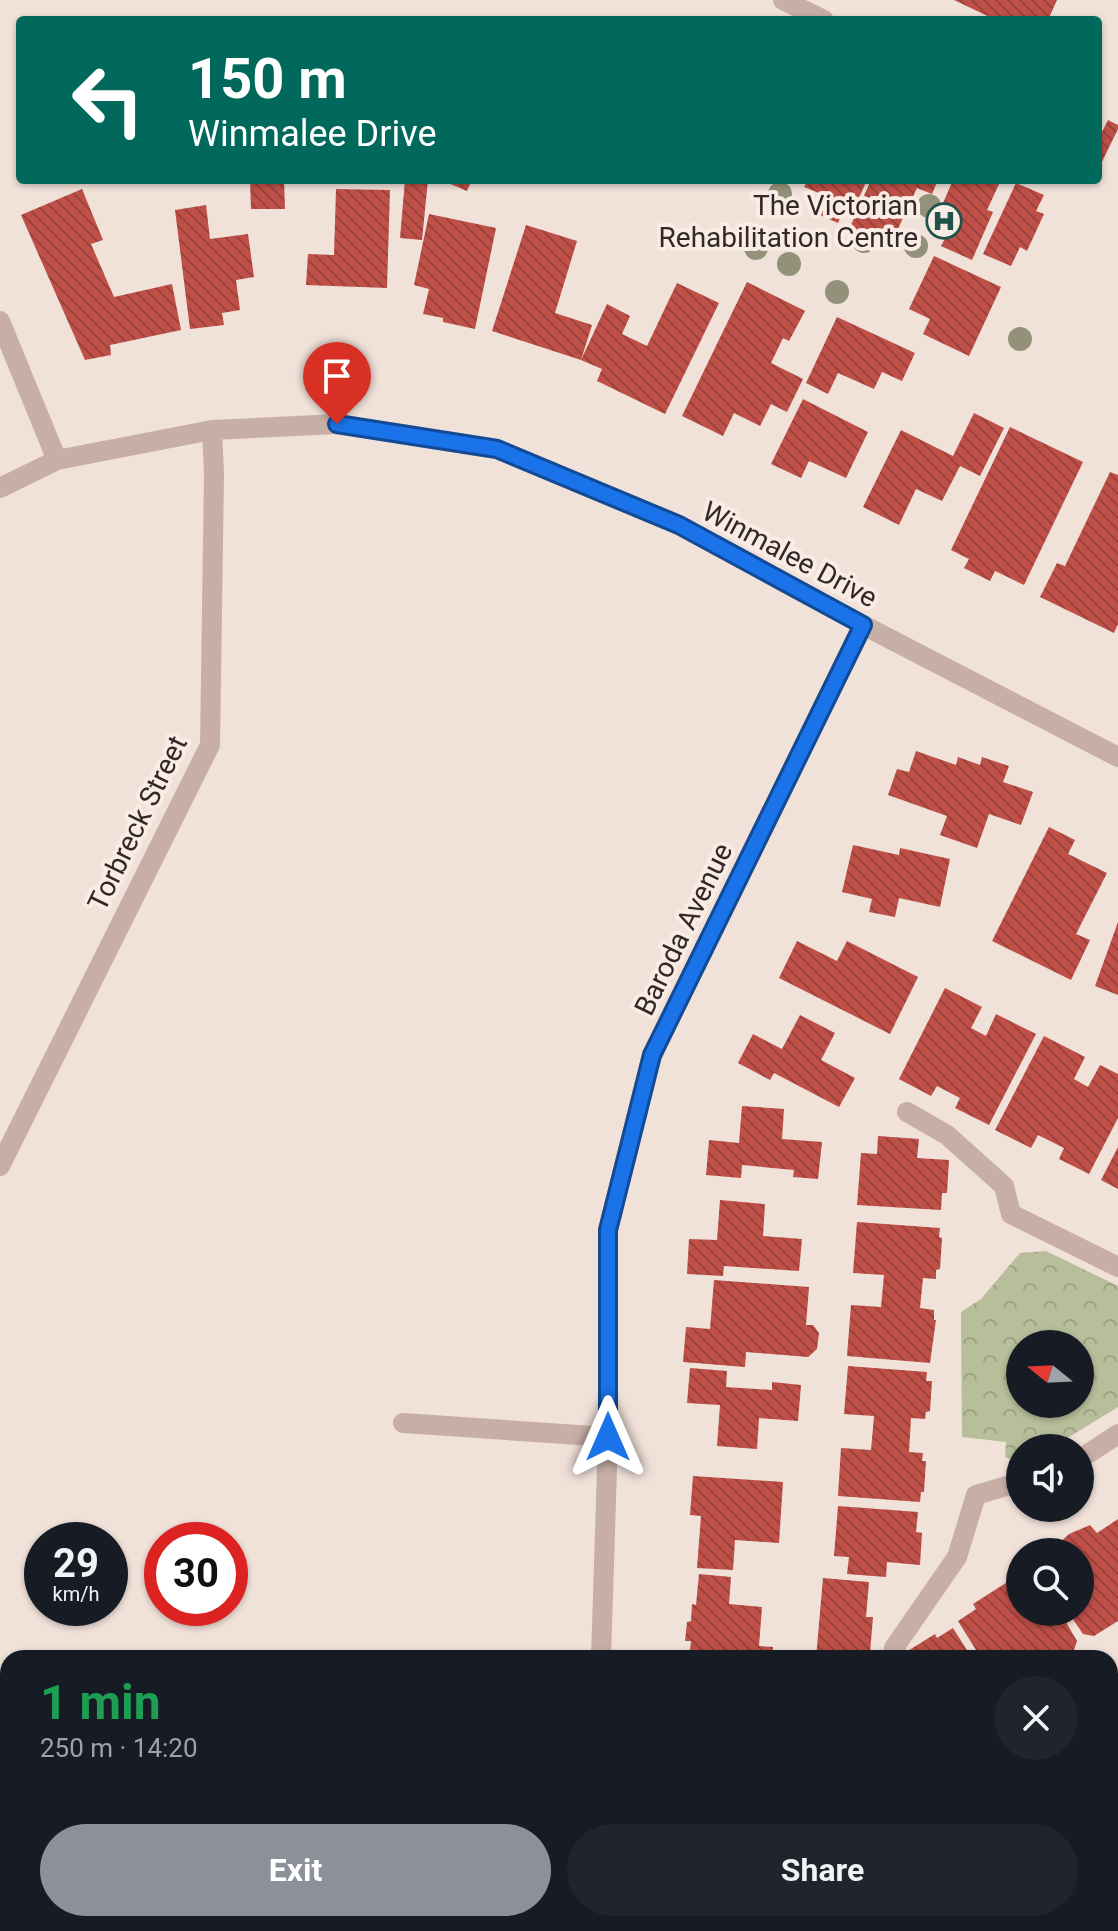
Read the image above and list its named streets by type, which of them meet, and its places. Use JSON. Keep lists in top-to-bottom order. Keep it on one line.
{"streets":{"street":["Winmalee Drive","Torbreck Street","Baroda Avenue"]},"crossings":[["Winmalee Drive","Torbreck Street"],["Winmalee Drive","Baroda Avenue"]],"places":{"hospital":["The Victorian Rehabilitation Centre"]},"north":"left","page":{"turn":["150 m","Winmalee Drive"],"speed":"29 km/h","limit":"30","heading":["1 min","250 m · 14:20"],"buttons":["Exit","Share"]}}
